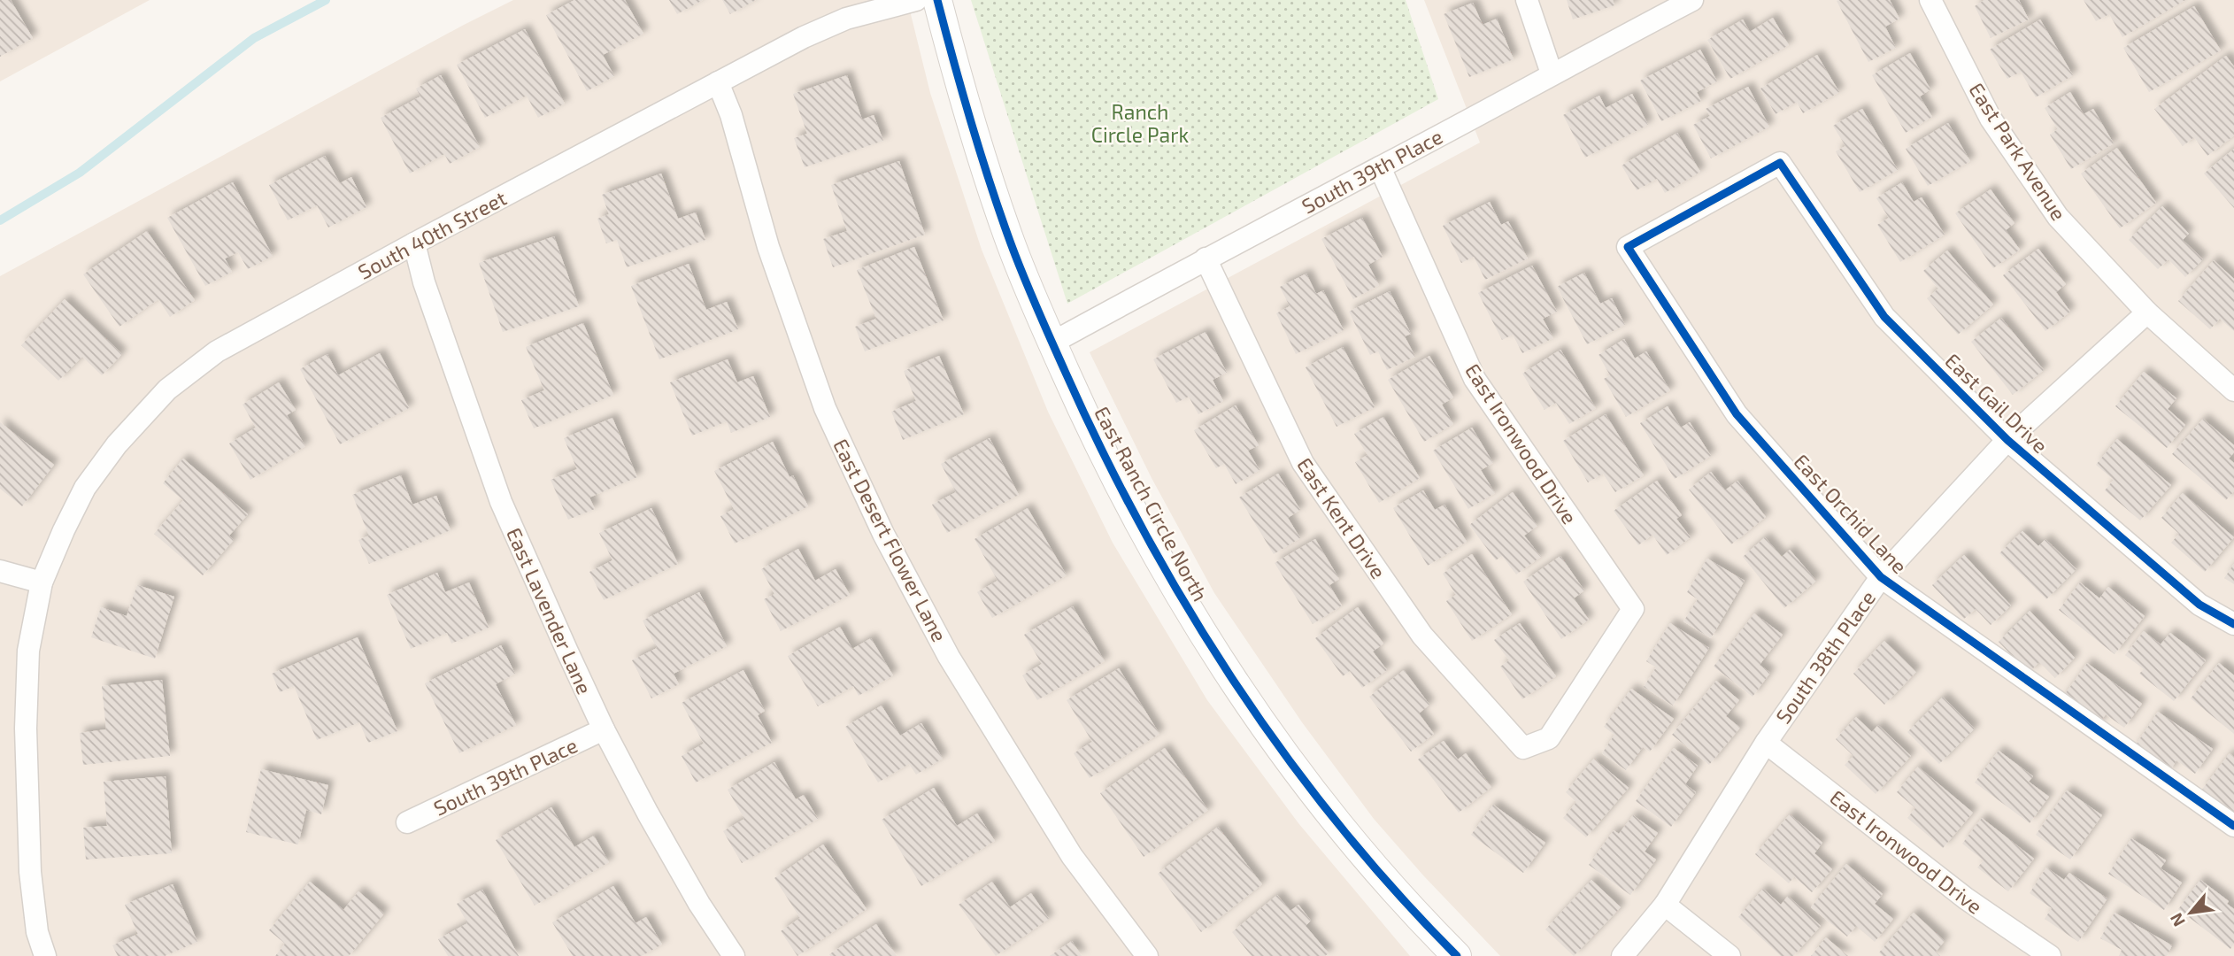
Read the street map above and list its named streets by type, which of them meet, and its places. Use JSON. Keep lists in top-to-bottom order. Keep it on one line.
{"streets":{"street":["East Park Avenue","South 39th Place","South 40th Street","East Gail Drive","East Ironwood Drive","East Ranch Circle North","East Orchid Lane","East Kent Drive","East Desert Flower Lane","East Lavender Lane","South 38th Place"]},"crossings":[["East Park Avenue","South 38th Place"],["South 39th Place","East Ironwood Drive"],["South 39th Place","East Ranch Circle North"],["South 39th Place","East Kent Drive"],["South 39th Place","East Lavender Lane"],["South 40th Street","East Desert Flower Lane"],["South 40th Street","East Lavender Lane"],["East Gail Drive","East Orchid Lane"],["East Gail Drive","South 38th Place"],["East Ironwood Drive","East Kent Drive"],["East Ironwood Drive","South 38th Place"],["East Orchid Lane","South 38th Place"]],"parks":["Ranch Circle Park"],"north":"bottom left"}
